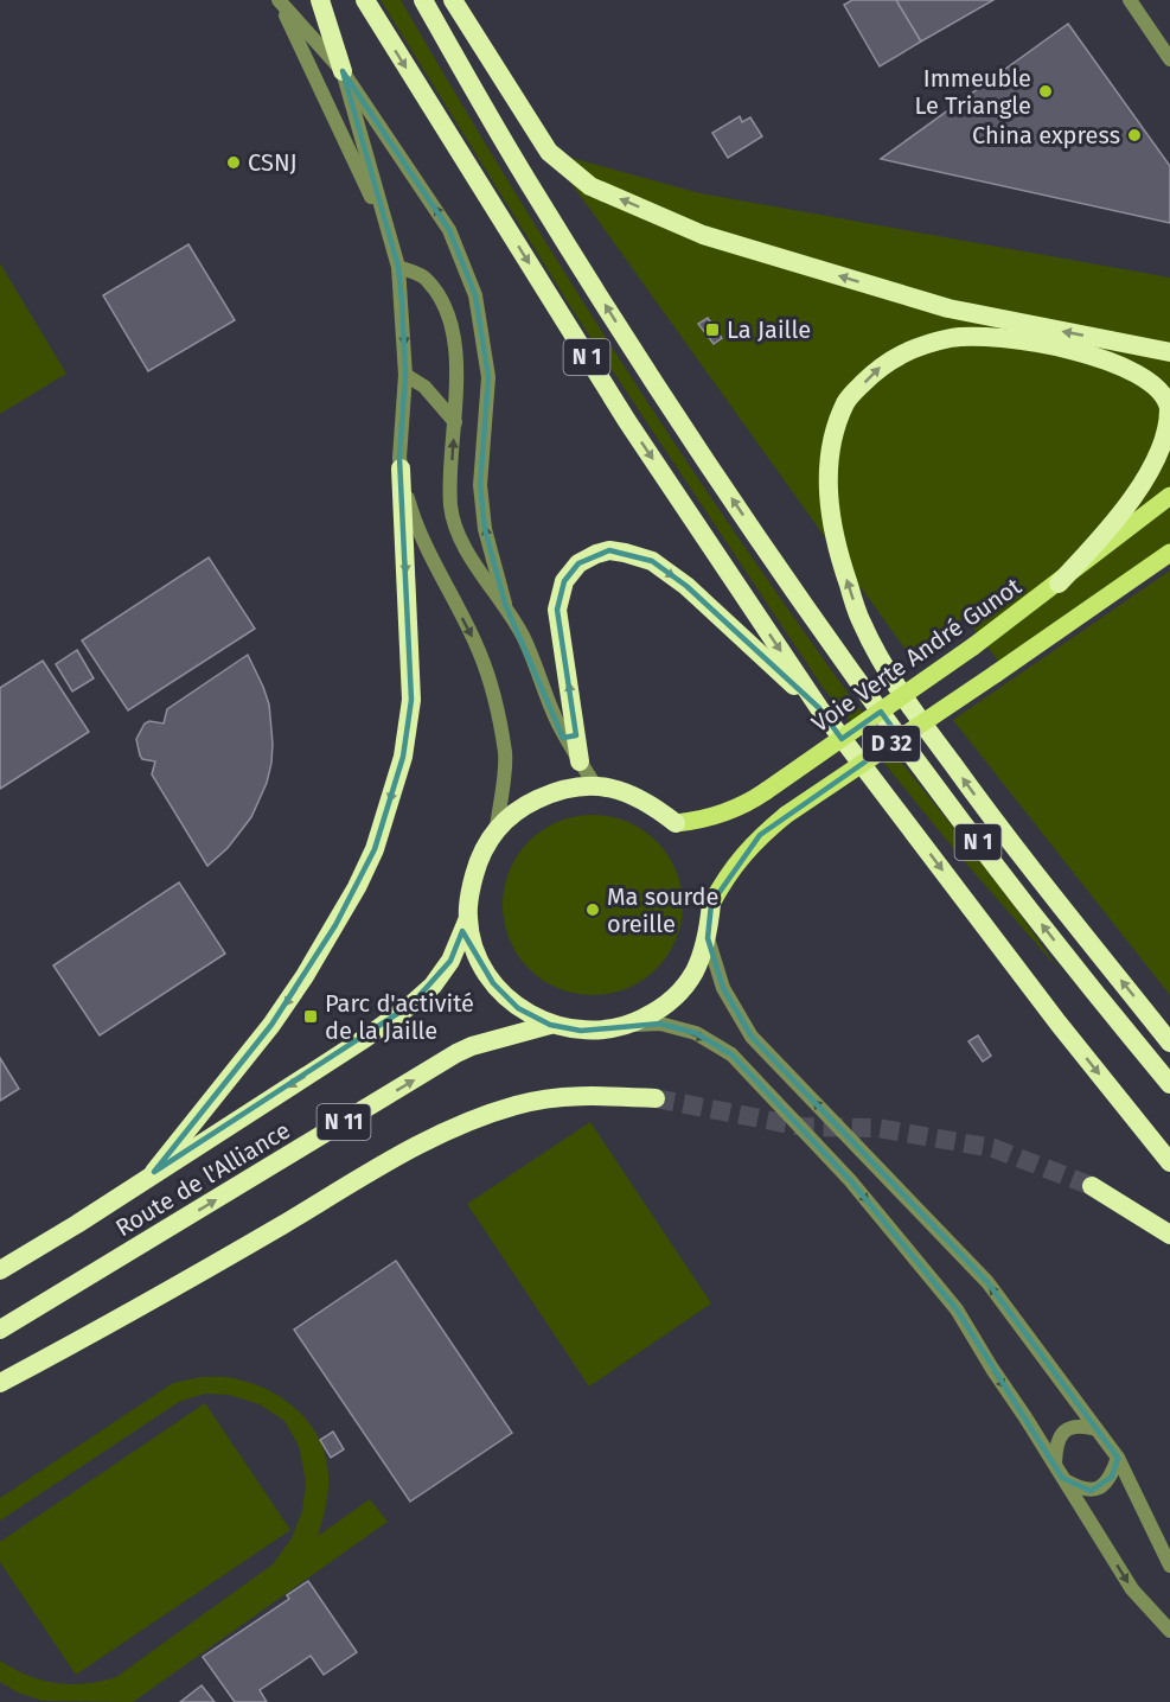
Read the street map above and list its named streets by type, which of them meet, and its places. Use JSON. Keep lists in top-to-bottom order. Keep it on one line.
{"streets":{"highway":["N 1","N 11","Route de l'Alliance"],"main road":["Voie Verte André Gunot","D 32"]},"places":{"other":["Immeuble Le Triangle","China express","CSNJ","Ma sourde oreille"],"transit":["La Jaille","Parc d'activité de la Jaille"]}}
